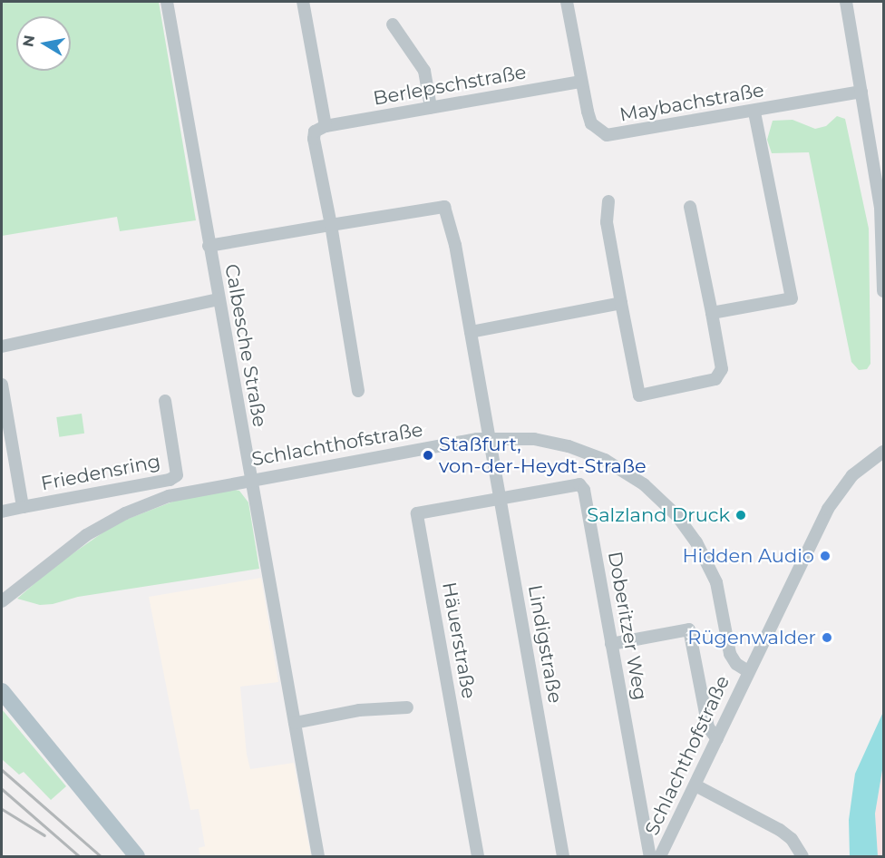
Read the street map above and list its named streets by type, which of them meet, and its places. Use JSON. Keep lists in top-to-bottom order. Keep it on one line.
{"streets":{"street":["Berlepschstraße","Maybachstraße","Calbesche Straße","Schlachthofstraße","Friedensring","Doberitzer Weg","Häuerstraße","Lindigstraße"]},"crossings":[["Berlepschstraße","Maybachstraße"],["Calbesche Straße","Schlachthofstraße"],["Schlachthofstraße","Lindigstraße"],["Doberitzer Weg","Häuerstraße"],["Doberitzer Weg","Lindigstraße"],["Häuerstraße","Lindigstraße"]],"places":["Staßfurt, von-der-Heydt-Straße","Salzland Druck","Hidden Audio","Rügenwalder"],"north":"left"}
